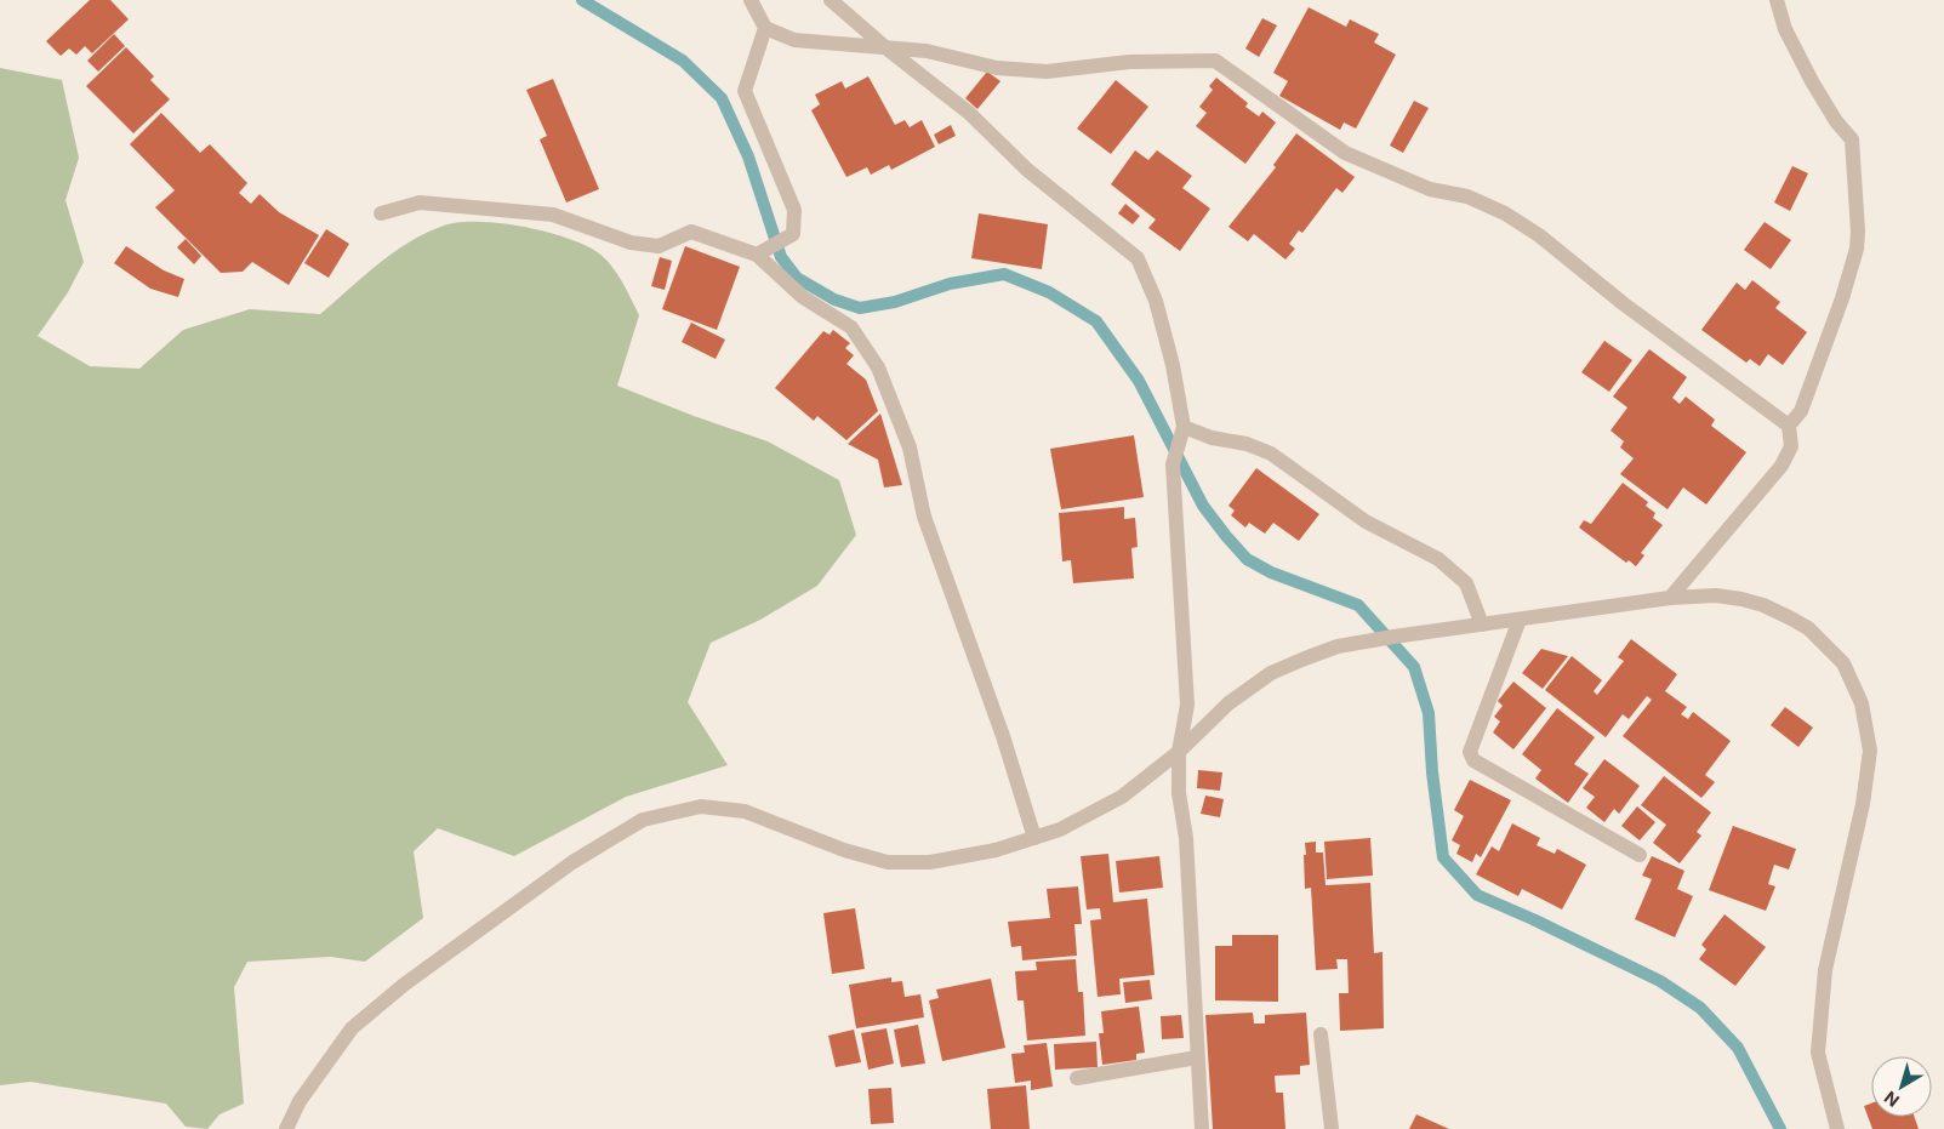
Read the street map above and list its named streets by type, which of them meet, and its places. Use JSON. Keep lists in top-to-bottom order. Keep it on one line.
{"north":"bottom left"}
